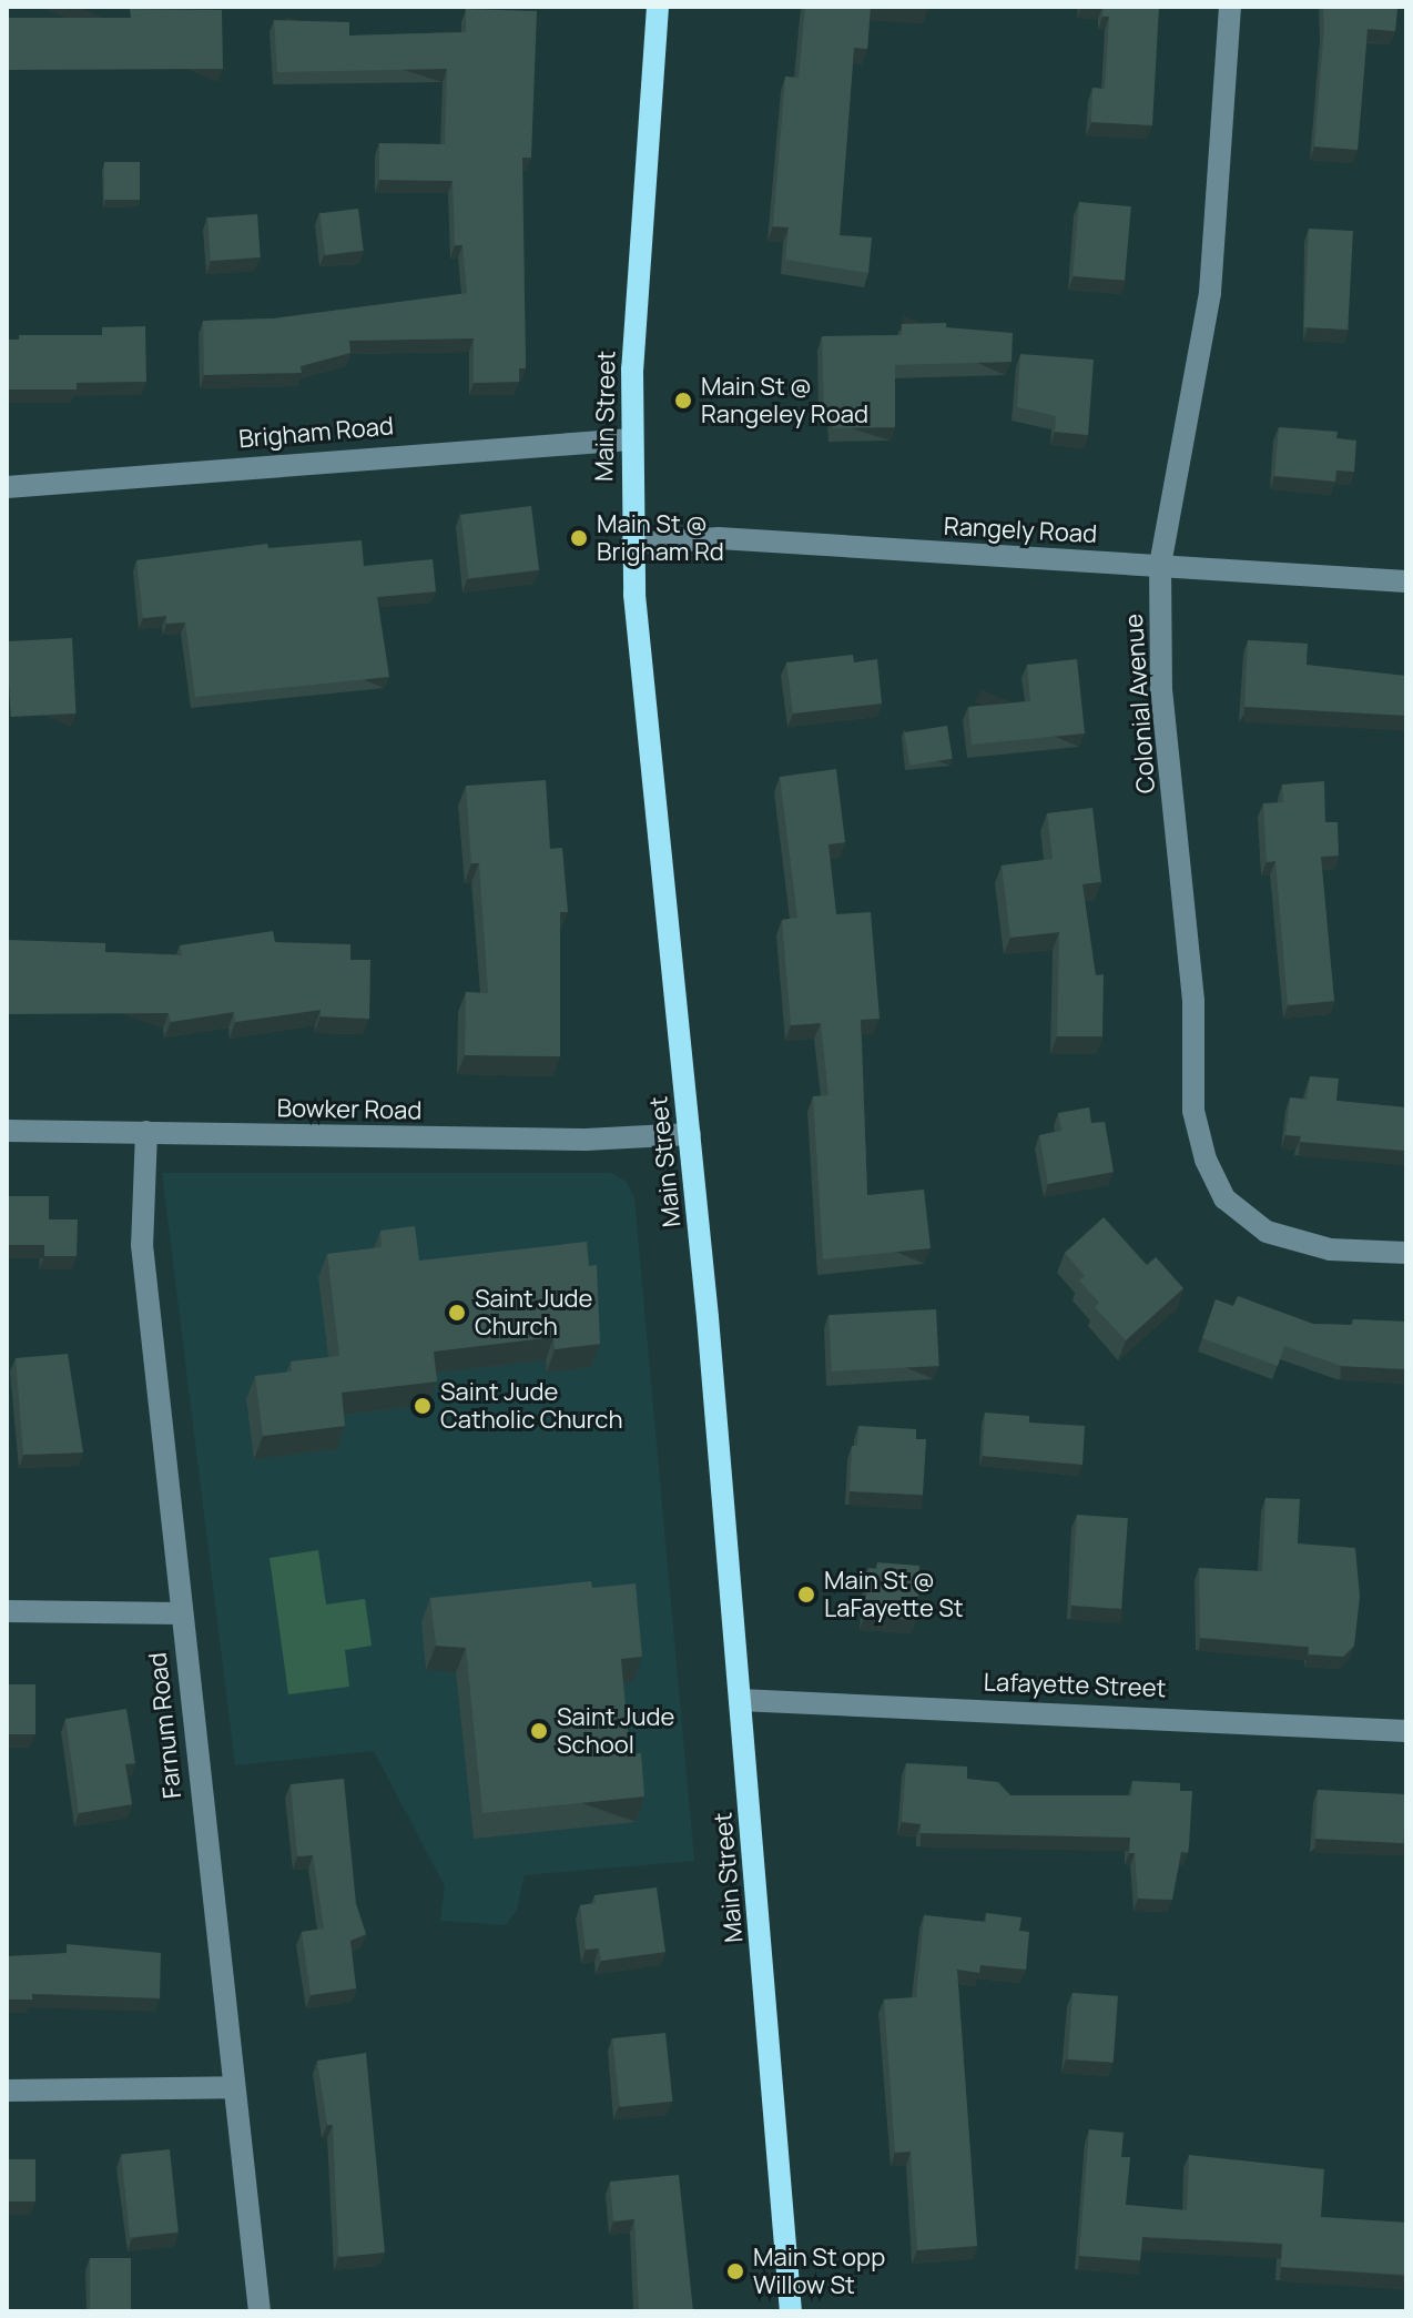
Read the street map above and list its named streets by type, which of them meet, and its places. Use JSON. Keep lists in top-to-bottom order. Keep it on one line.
{"streets":{"main road":["Main Street"],"street":["Brigham Road","Rangely Road","Colonial Avenue","Bowker Road","Lafayette Street","Farnum Road"]},"crossings":[["Main Street","Brigham Road"],["Main Street","Rangely Road"],["Main Street","Bowker Road"],["Main Street","Lafayette Street"],["Rangely Road","Colonial Avenue"],["Bowker Road","Farnum Road"]],"places":["Main St @ Rangeley Road","Main St @ Brigham Rd","Saint Jude Church","Saint Jude Catholic Church","Main St @ LaFayette St","Saint Jude School","Main St opp Willow St"]}
